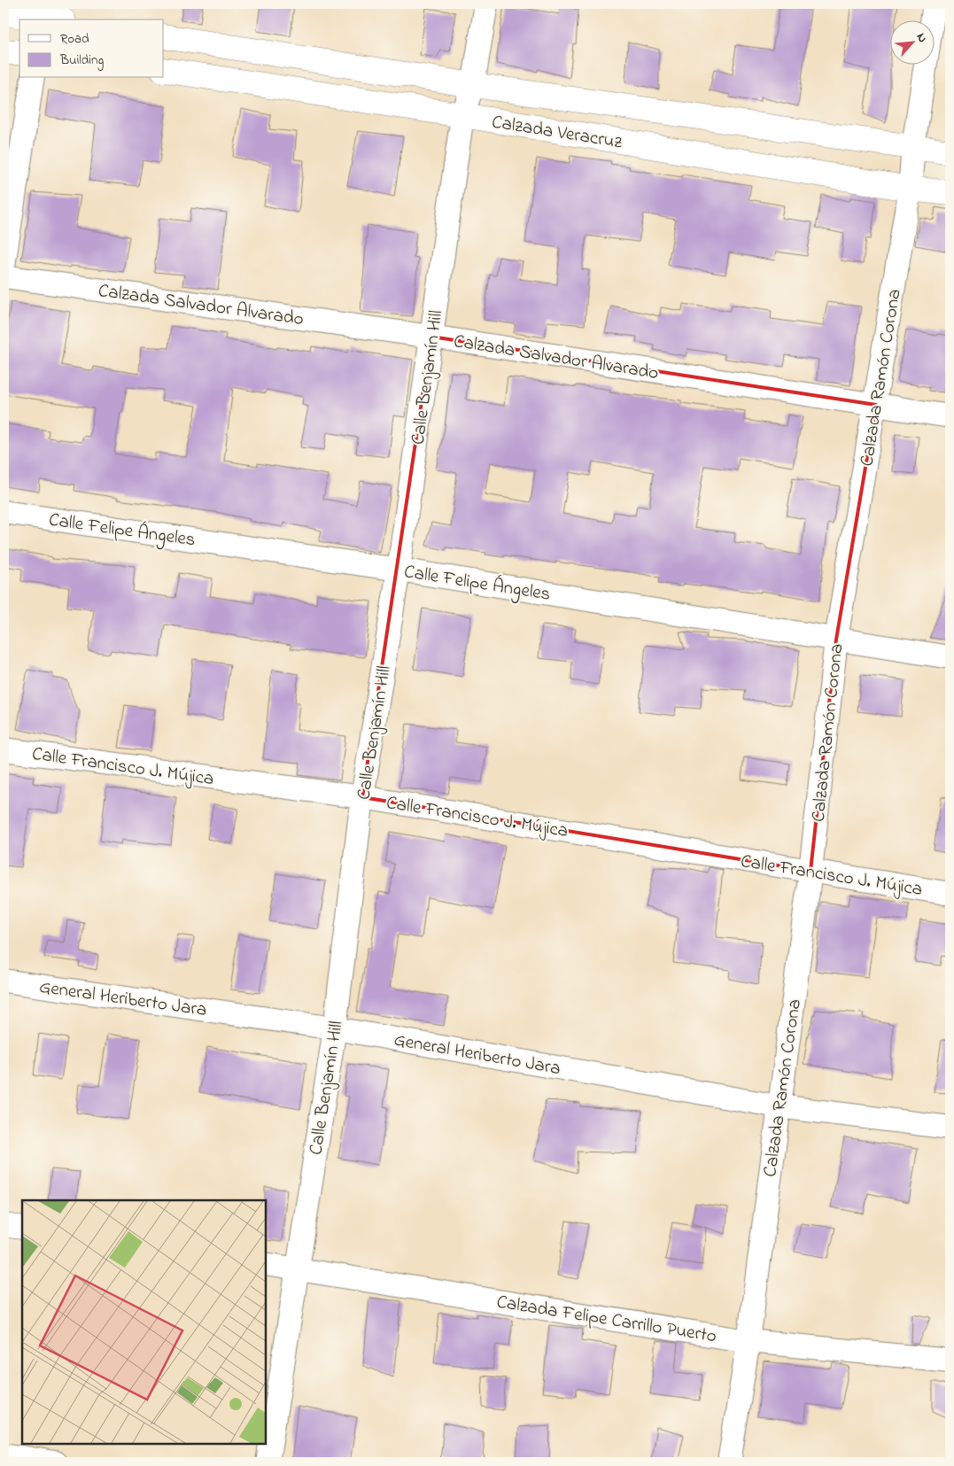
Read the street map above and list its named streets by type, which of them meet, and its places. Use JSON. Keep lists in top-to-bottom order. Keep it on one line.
{"streets":{"street":["Calzada Veracruz","Calzada Salvador Alvarado","Calle Benjamín Hill","Calzada Ramón Corona","Calle Felipe Ángeles","Calle Francisco J. Mújica","General Heriberto Jara","Calzada Felipe Carrillo Puerto"]},"crossings":[["Calzada Veracruz","Calle Benjamín Hill"],["Calzada Veracruz","Calzada Ramón Corona"],["Calzada Salvador Alvarado","Calle Benjamín Hill"],["Calzada Salvador Alvarado","Calzada Ramón Corona"],["Calle Benjamín Hill","Calle Felipe Ángeles"],["Calle Benjamín Hill","Calle Francisco J. Mújica"],["Calle Benjamín Hill","General Heriberto Jara"],["Calle Benjamín Hill","Calzada Felipe Carrillo Puerto"],["Calzada Ramón Corona","Calle Felipe Ángeles"],["Calzada Ramón Corona","Calle Francisco J. Mújica"],["Calzada Ramón Corona","General Heriberto Jara"],["Calzada Ramón Corona","Calzada Felipe Carrillo Puerto"]],"legend":["Road","Building"],"north":"top right"}
